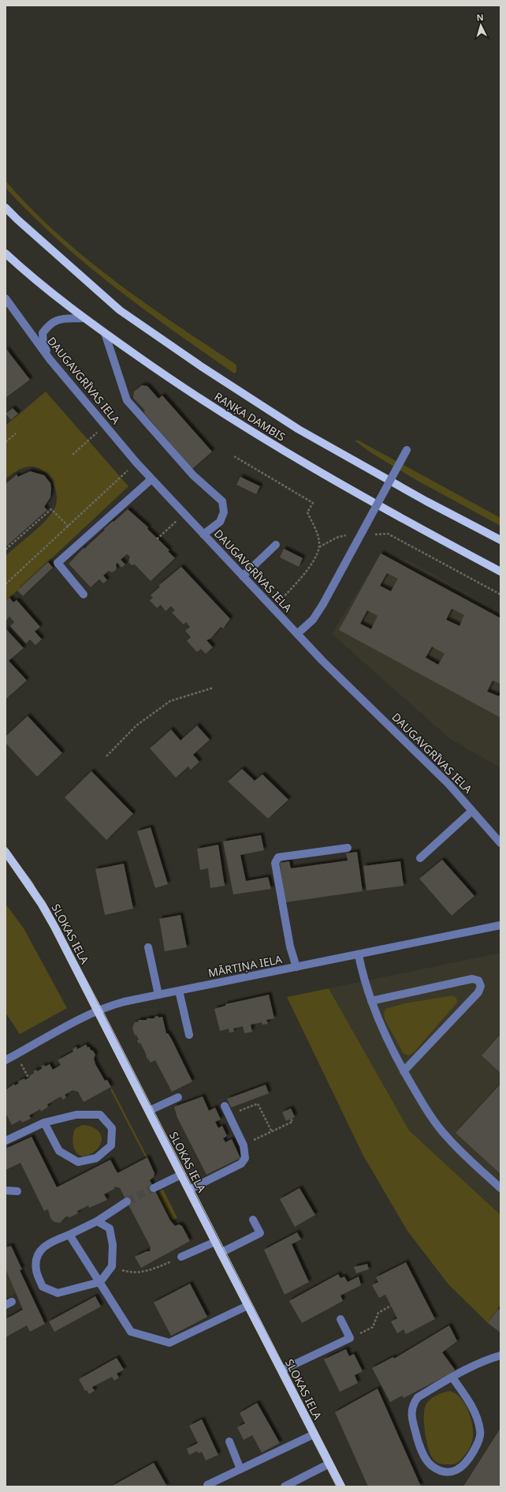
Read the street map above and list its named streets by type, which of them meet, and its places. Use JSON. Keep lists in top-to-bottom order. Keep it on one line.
{"streets":{"main road":["RAŅĶA DAMBIS","SLOKAS IELA"],"street":["DAUGAVGRĪVAS IELA","MĀRTIŅA IELA"]},"crossings":[["SLOKAS IELA","MĀRTIŅA IELA"]],"north":"top"}
